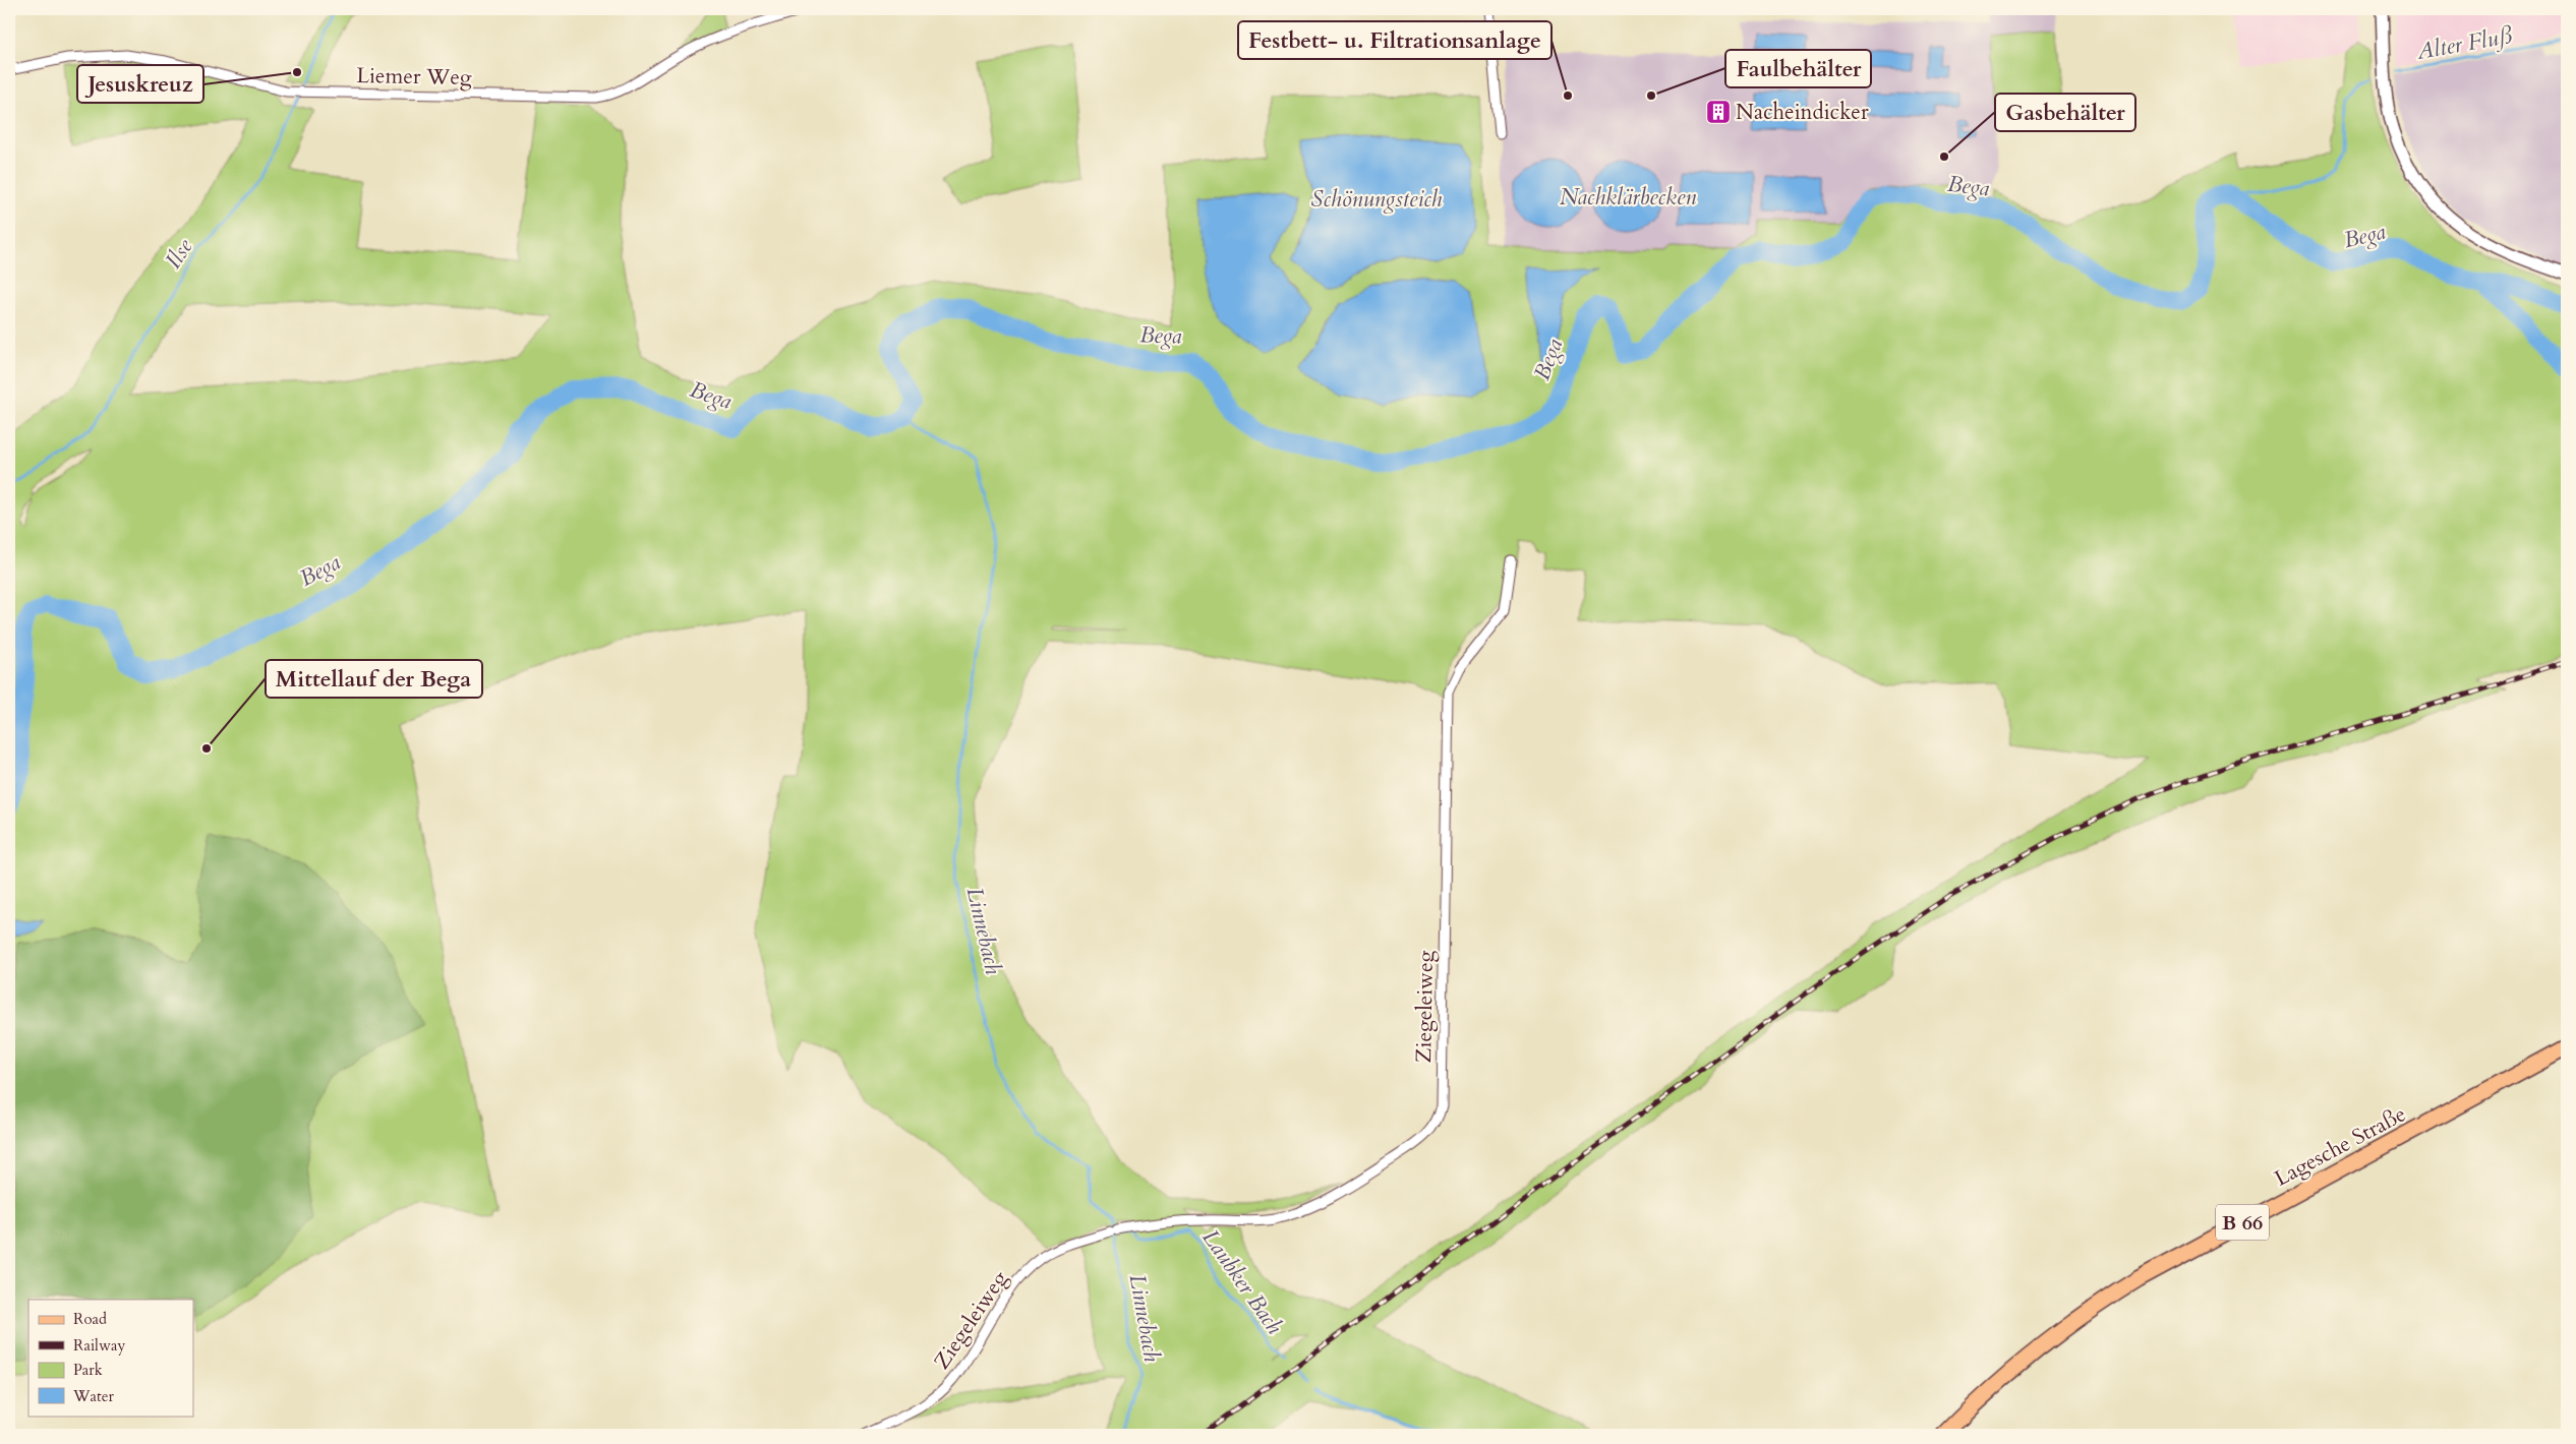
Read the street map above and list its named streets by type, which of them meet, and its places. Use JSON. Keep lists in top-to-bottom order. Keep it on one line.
{"streets":{"main road":["Lagesche Straße","B 66"],"street":["Liemer Weg","Ziegeleiweg"]},"water":["Alter Fluß","Bega","Nachklärbecken","Schönungsteich","Ilse","Linnebach","Laubker Bach"],"places":{"other":["Jesuskreuz","Festbett- u. Filtrationsanlage","Faulbehälter","Gasbehälter","Mittellauf der Bega"],"building":["Nacheindicker"]},"legend":["Road","Railway","Park","Water"]}
